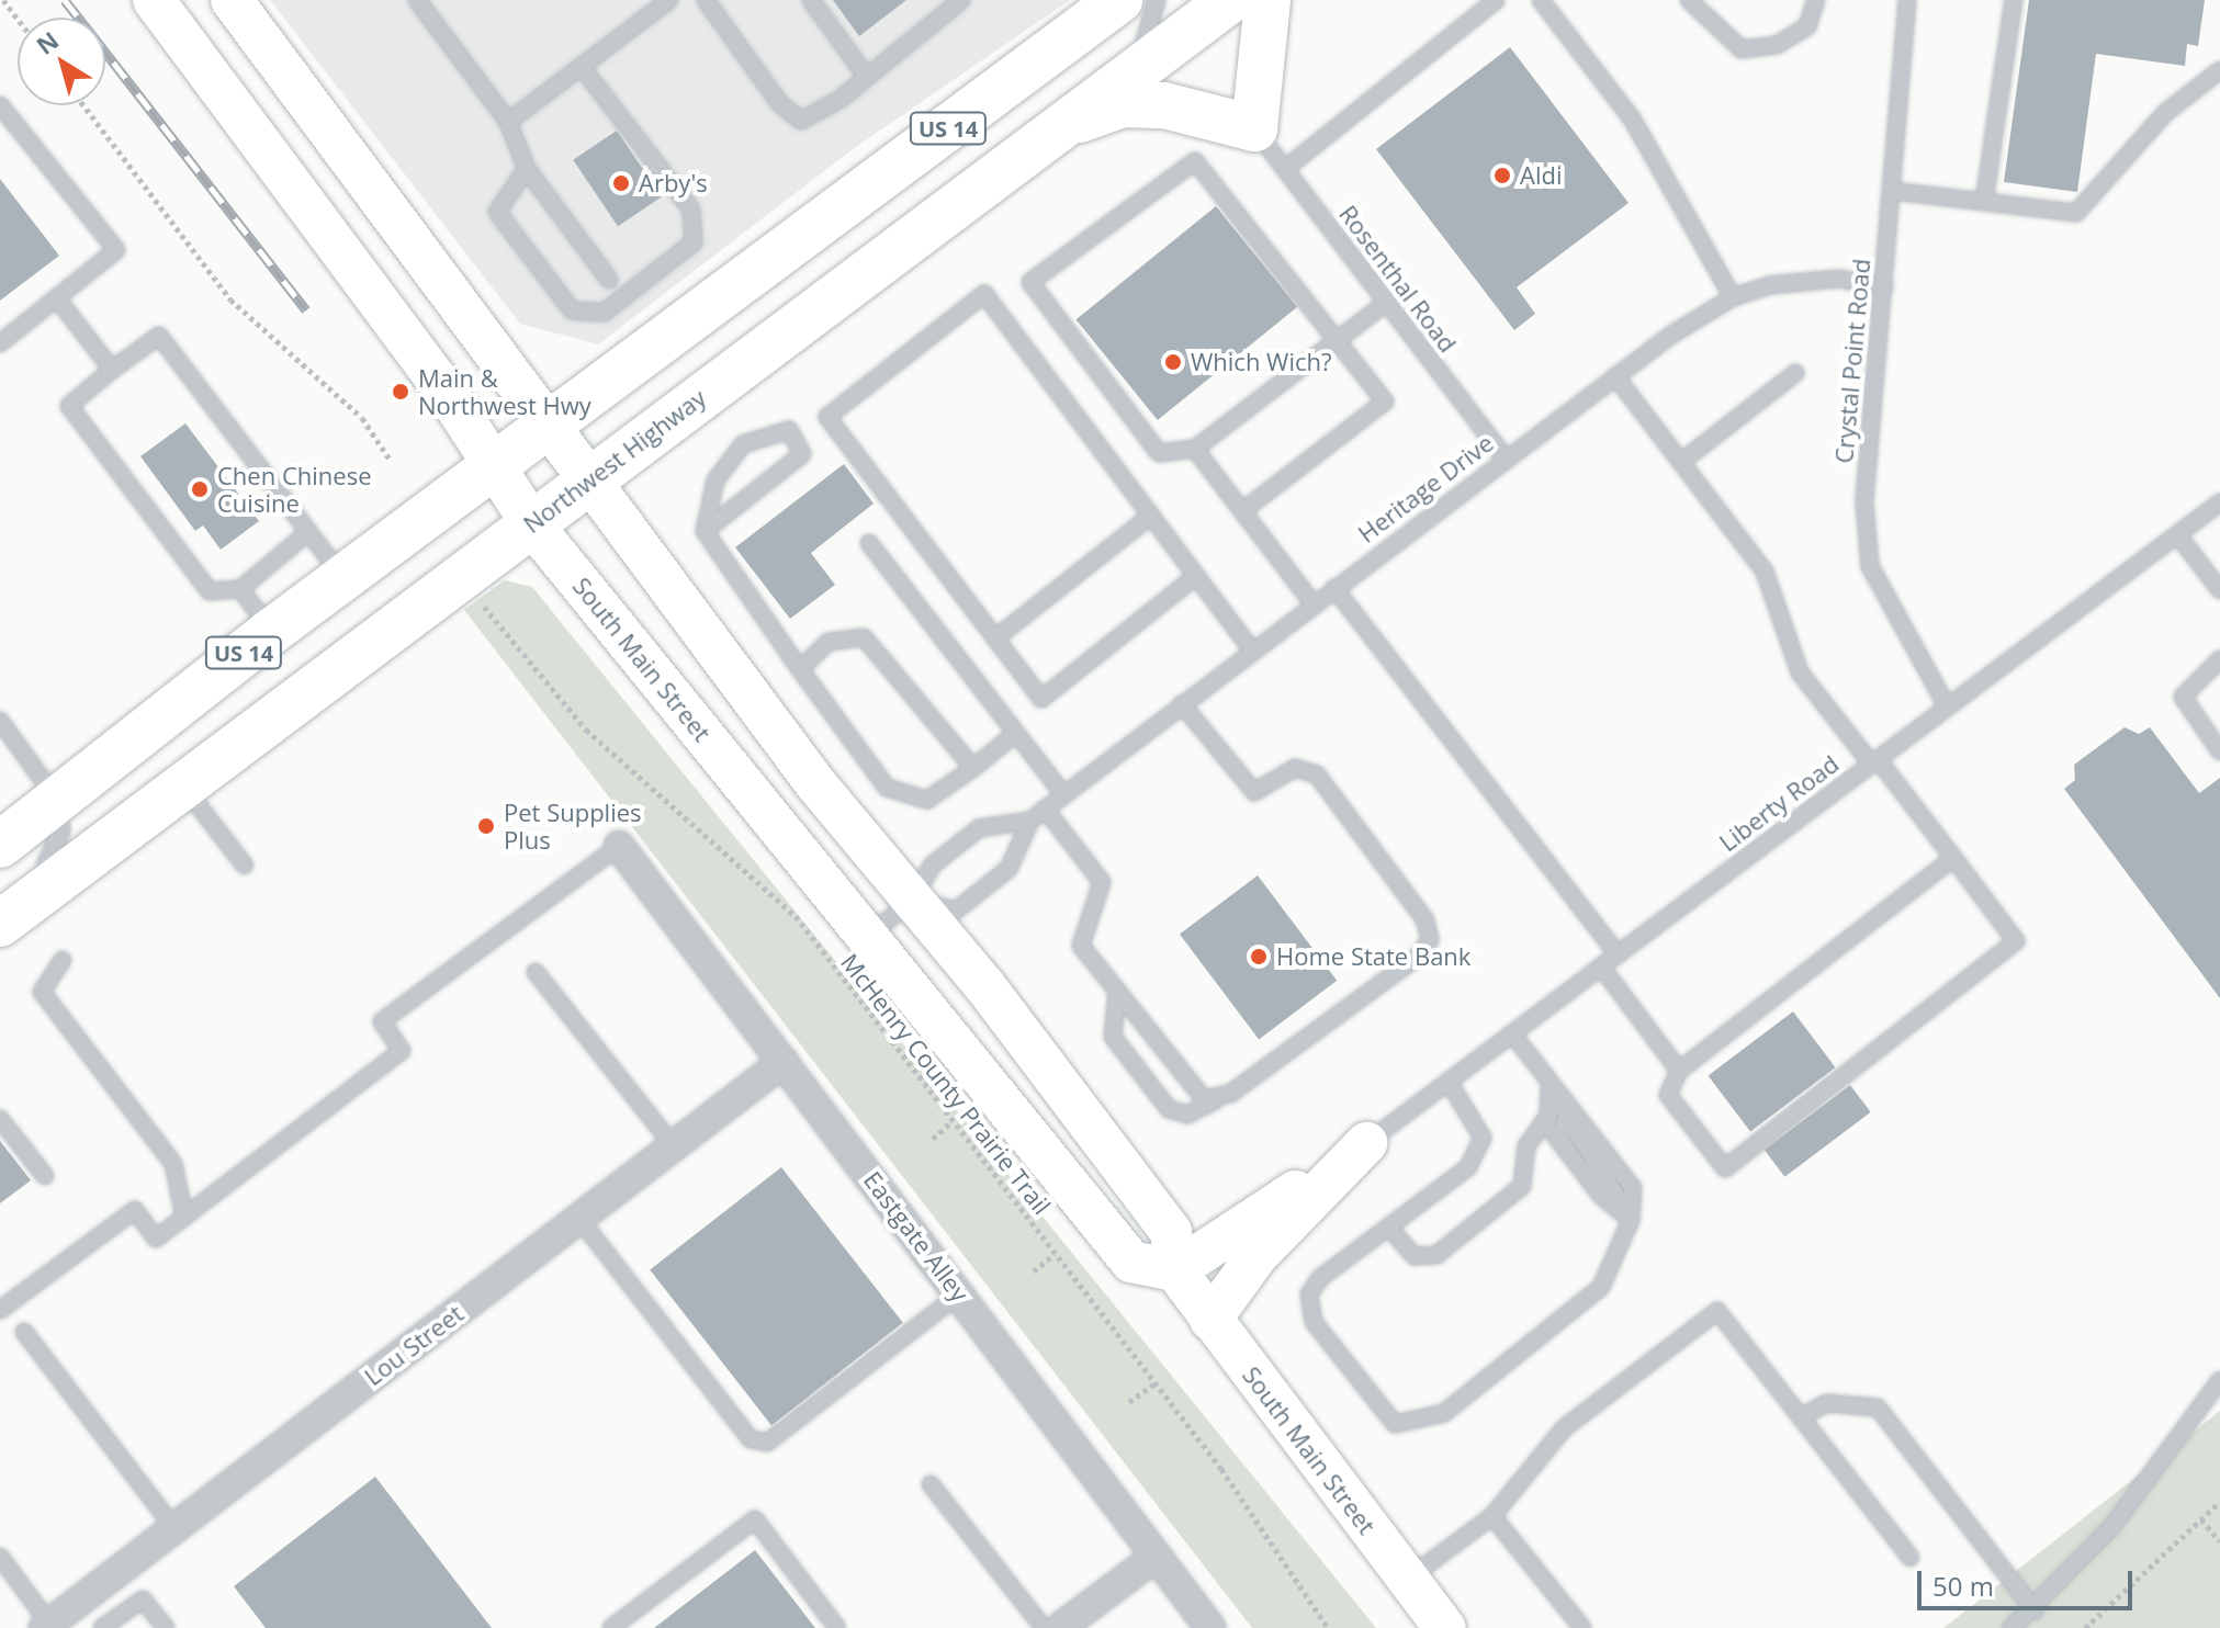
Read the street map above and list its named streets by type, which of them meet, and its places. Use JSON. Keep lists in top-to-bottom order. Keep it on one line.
{"streets":{"main road":["US 14","Northwest Highway"],"street":["South Main Street","Eastgate Alley","Lou Street"],"lane":["Rosenthal Road","Crystal Point Road","Heritage Drive","Liberty Road"],"path":["McHenry County Prairie Trail"]},"crossings":[["US 14","South Main Street"],["Rosenthal Road","Heritage Drive"],["Crystal Point Road","Heritage Drive"],["Crystal Point Road","Liberty Road"],["Northwest Highway","South Main Street"],["Heritage Drive","South Main Street"],["Eastgate Alley","Lou Street"]],"places":["Aldi","Arby's","Which Wich?","Main & Northwest Hwy","Chen Chinese Cuisine","Pet Supplies Plus","Home State Bank"],"scale_bar":"50 m","north":"top left"}
